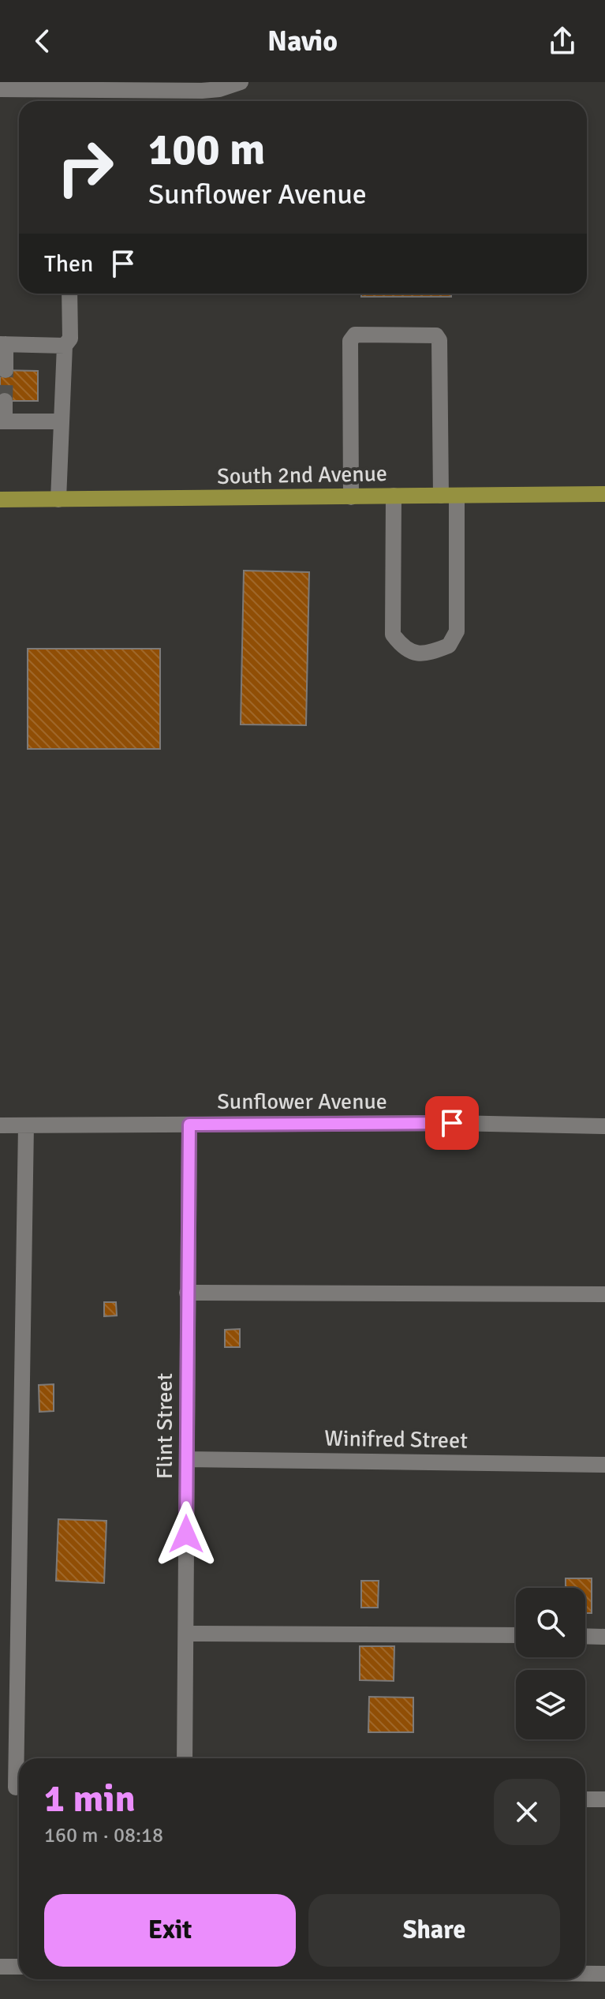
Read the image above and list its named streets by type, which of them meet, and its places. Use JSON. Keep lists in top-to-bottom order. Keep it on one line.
{"streets":{"main road":["South 2nd Avenue"],"street":["Sunflower Avenue","Flint Street","Winifred Street"]},"crossings":[["Sunflower Avenue","Flint Street"],["Flint Street","Winifred Street"]],"page":{"header":"Navio","turn":["100 m","Sunflower Avenue"],"then":"Then","heading":["1 min","160 m · 08:18"],"buttons":["Exit","Share"]}}
